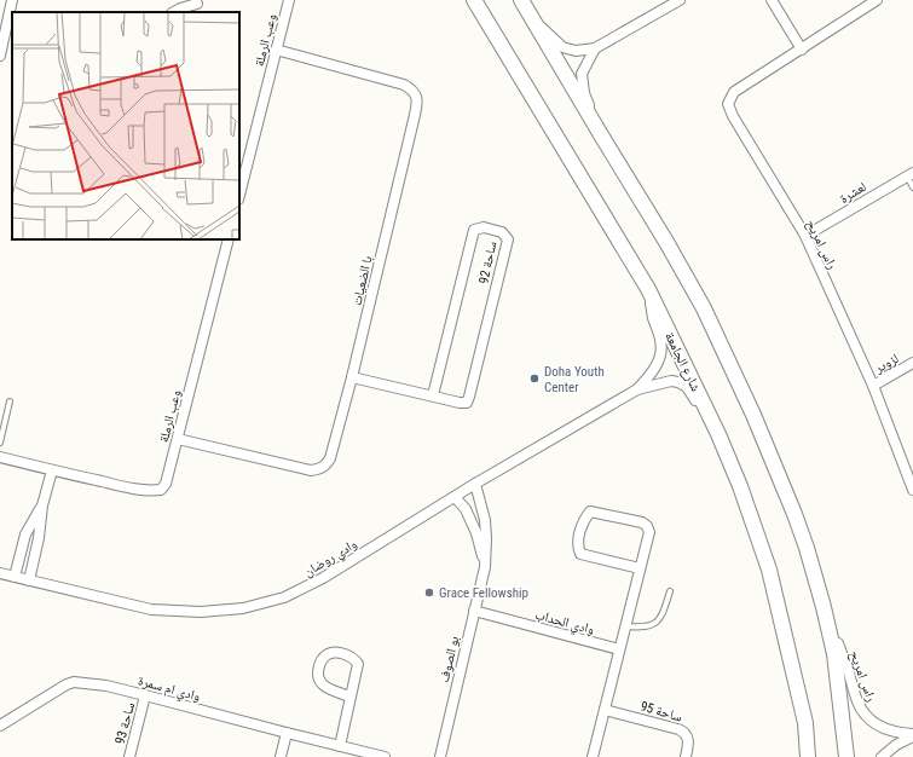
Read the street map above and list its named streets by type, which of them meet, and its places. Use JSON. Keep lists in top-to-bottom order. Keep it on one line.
{"streets":{"main road":["شارع الجامعة"],"street":["وعب الرملة","لعشرة","راس امريح","ساحة 92","با الضعيات","لزوير","وادي روضان","وادي الحداب","بو الصوف","وادي ام سمرة","ساحة 95","ساحة 93"]},"crossings":[["وعب الرملة","با الضعيات"],["لعشرة","راس امريح"],["راس امريح","لزوير"],["ساحة 92","با الضعيات"],["شارع الجامعة","وادي روضان"],["وادي روضان","بو الصوف"],["وادي الحداب","بو الصوف"],["وادي ام سمرة","ساحة 93"]],"places":["Doha Youth Center","Grace Fellowship"]}
